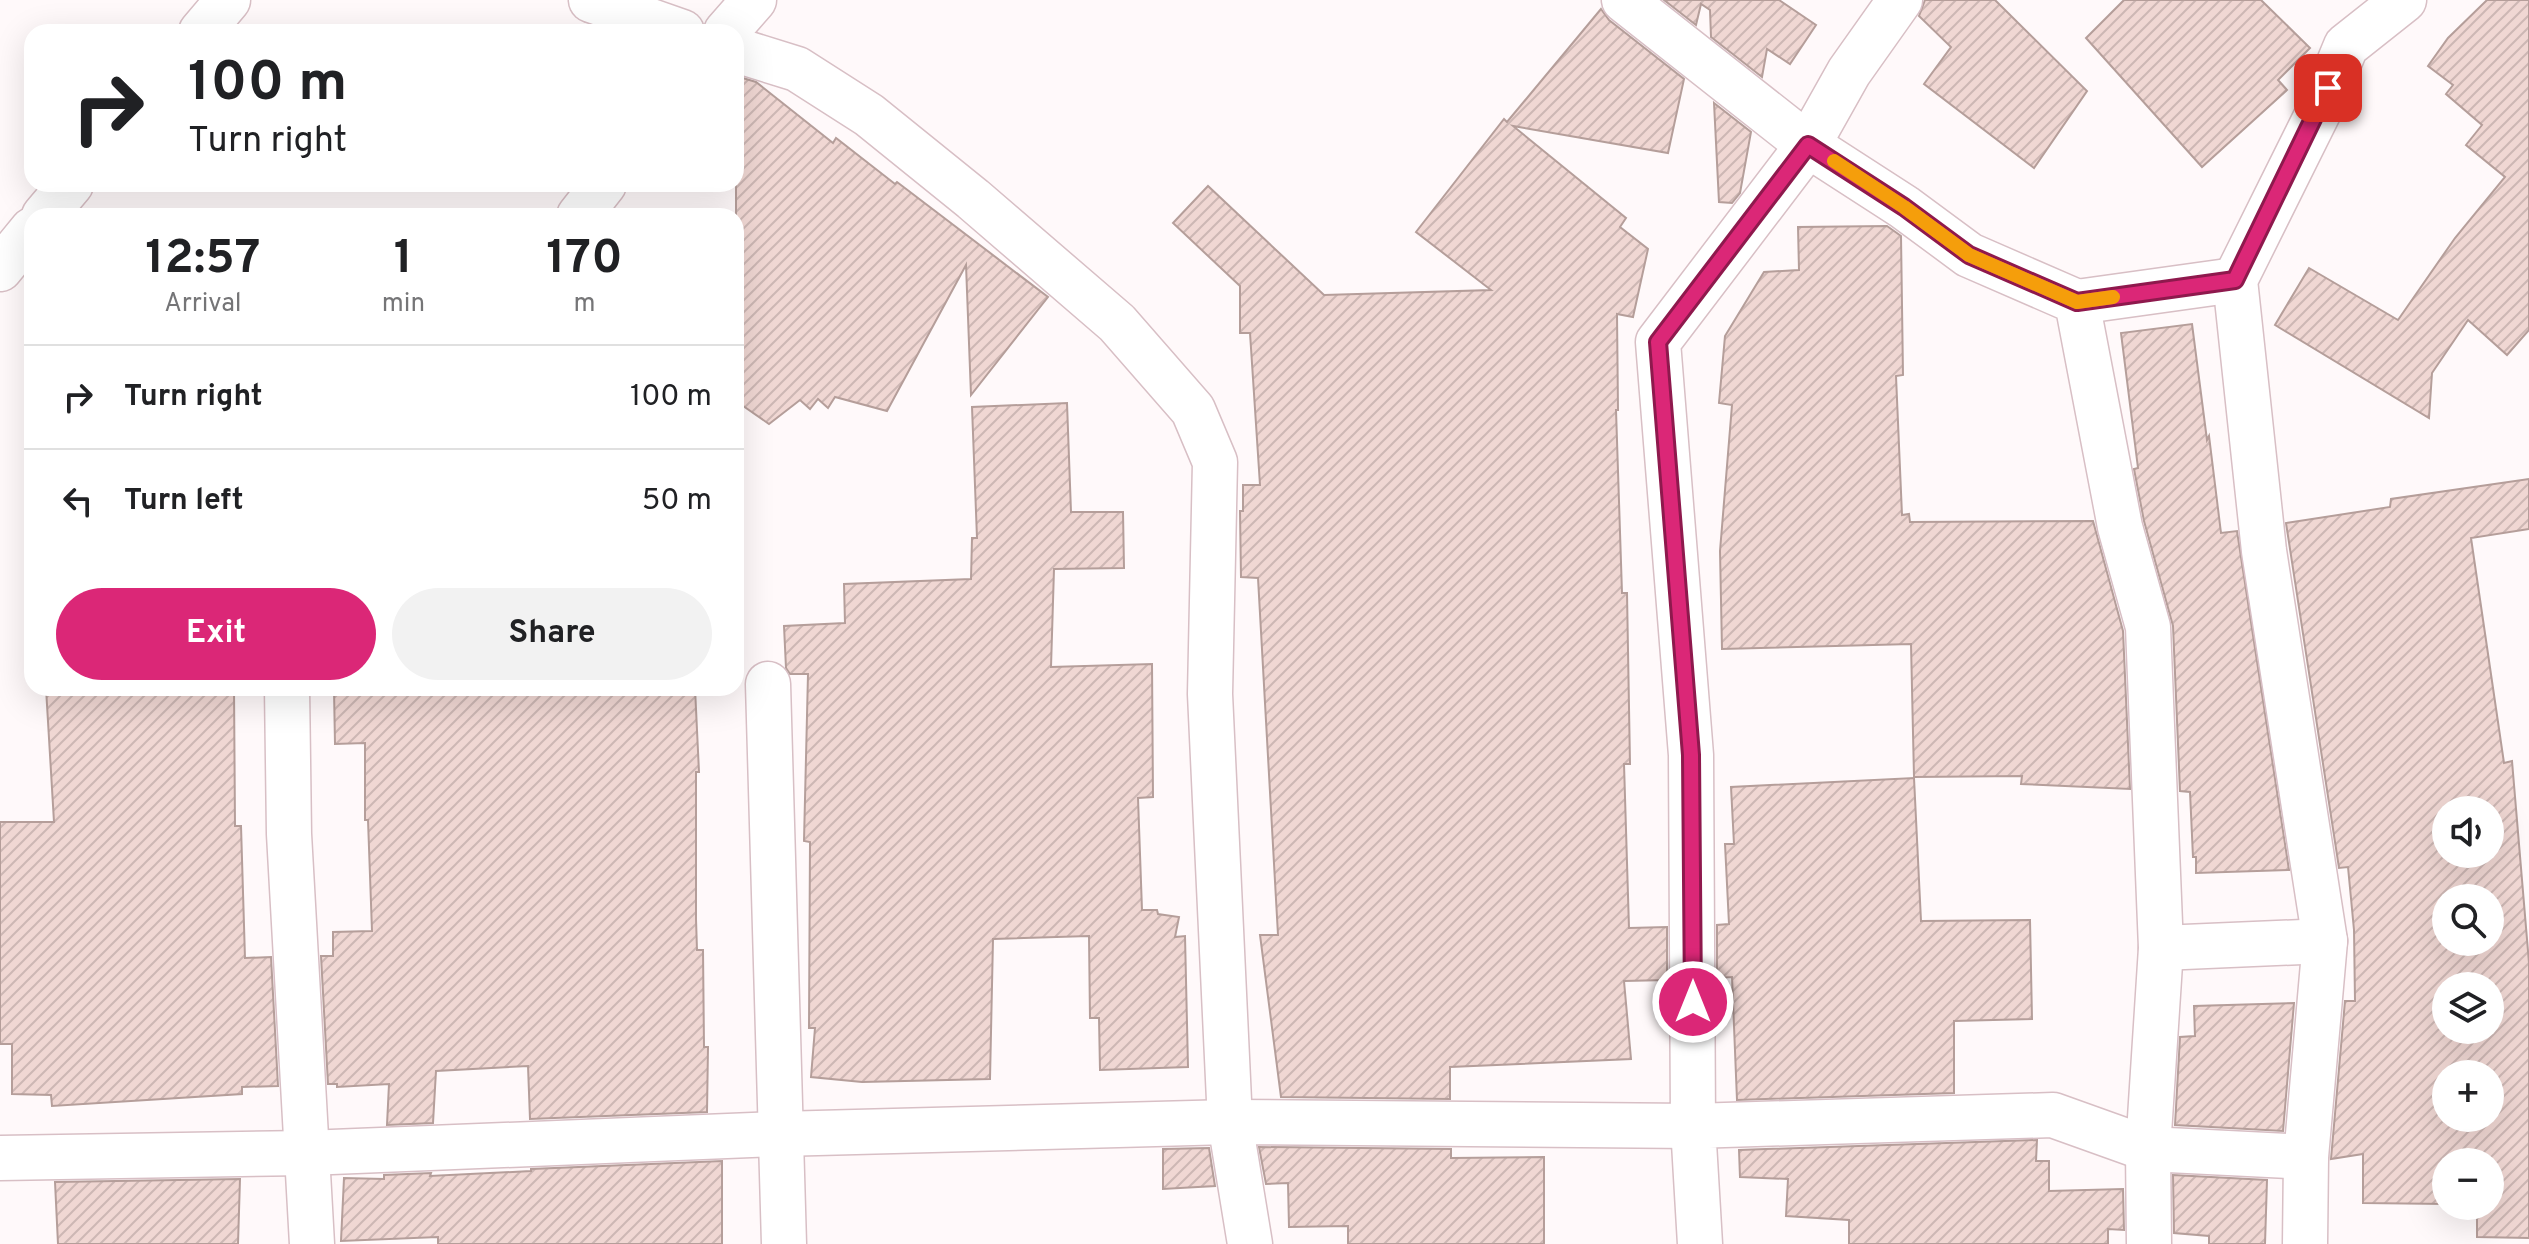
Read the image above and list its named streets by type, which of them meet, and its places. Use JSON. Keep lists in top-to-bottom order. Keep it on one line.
{"page":{"turn":["100 m","Turn right"],"eta":["12:57","Arrival","1","min","170","m"],"list":[{"name":"Turn right","value":"100 m"},{"name":"Turn left","value":"50 m"}],"buttons":["Exit","Share"],"map_buttons":["+","−"]}}
